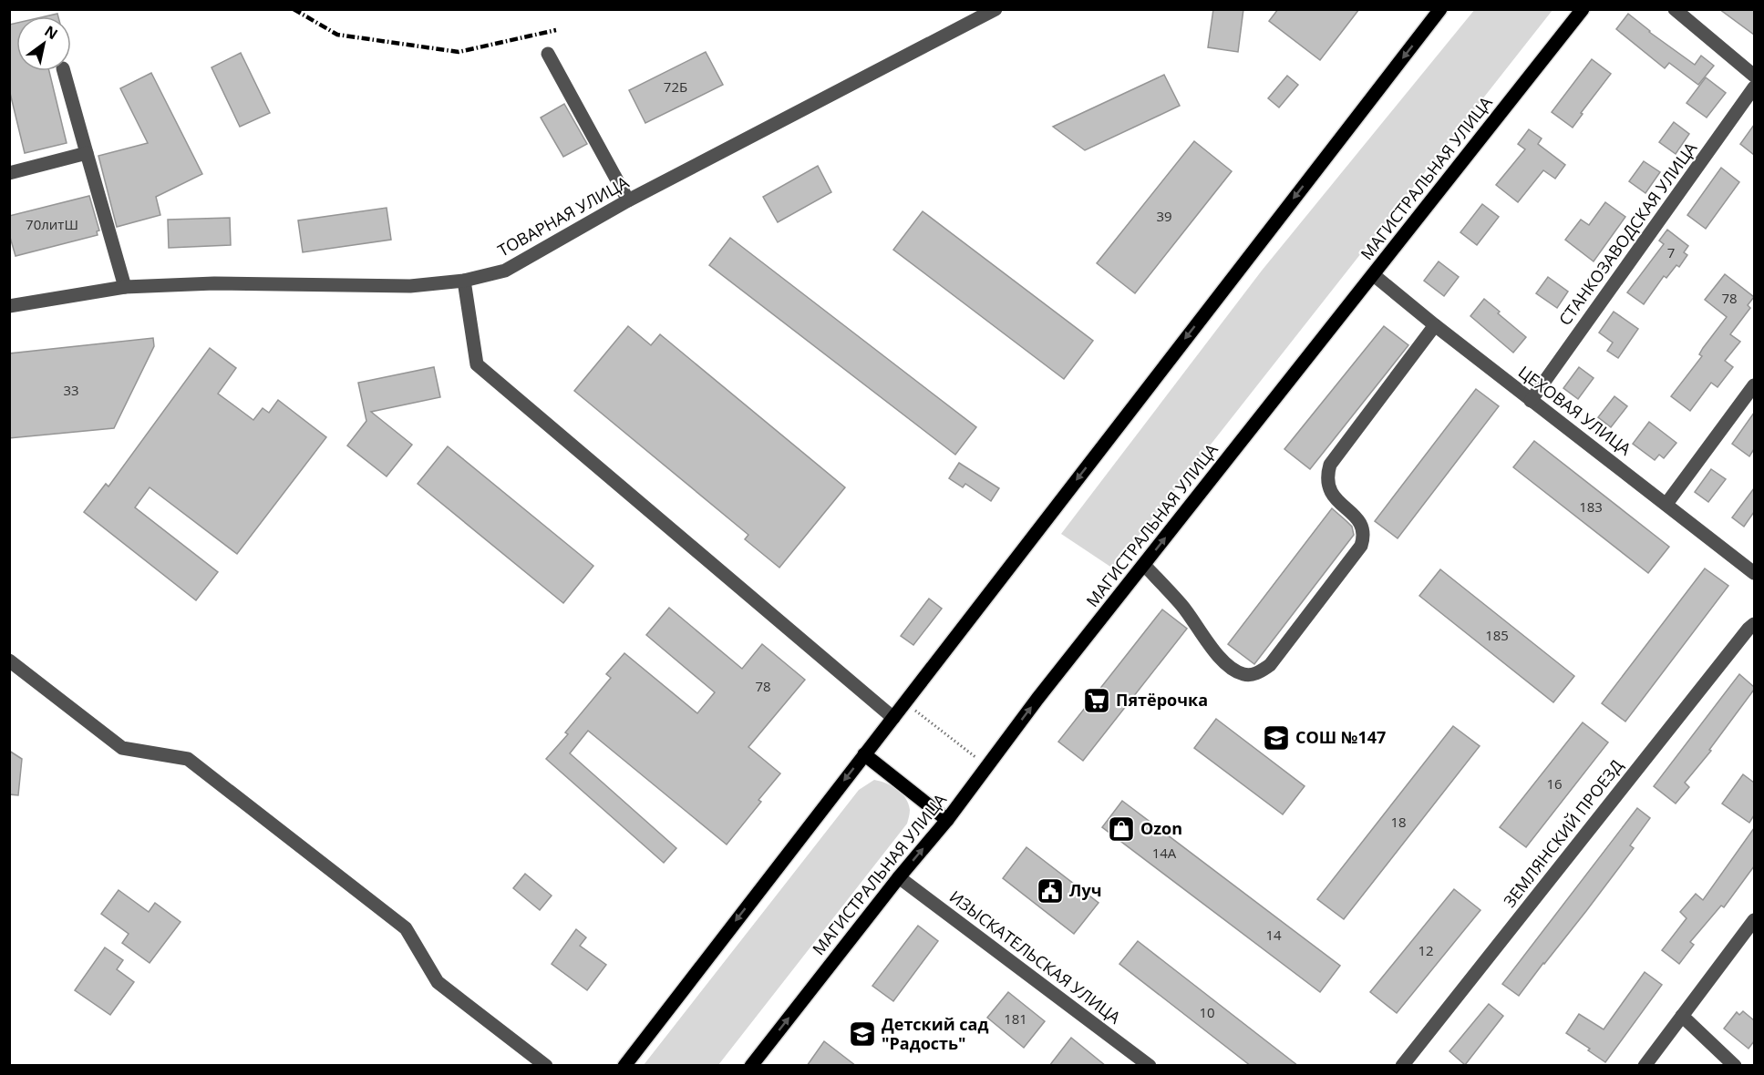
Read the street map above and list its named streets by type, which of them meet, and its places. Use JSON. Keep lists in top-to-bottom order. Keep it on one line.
{"streets":{"main road":["МАГИСТРАЛЬНАЯ УЛИЦА"],"street":["ТОВАРНАЯ УЛИЦА","СТАНКОЗАВОДСКАЯ УЛИЦА","ЦЕХОВАЯ УЛИЦА","ЗЕМЛЯНСКИЙ ПРОЕЗД","ИЗЫСКАТЕЛЬСКАЯ УЛИЦА"]},"crossings":[["МАГИСТРАЛЬНАЯ УЛИЦА","ЦЕХОВАЯ УЛИЦА"],["МАГИСТРАЛЬНАЯ УЛИЦА","ИЗЫСКАТЕЛЬСКАЯ УЛИЦА"],["СТАНКОЗАВОДСКАЯ УЛИЦА","ЦЕХОВАЯ УЛИЦА"]],"places":{"supermarket":["Пятёрочка"],"school or university":["СОШ №147","Детский сад \"Радость\""],"shop":["Ozon"],"public building":["Луч"]},"house_numbers":["72Б","39","70литШ","7","78","33","183","185","78","16","18","14А","14","12","10","181"],"north":"top right"}
